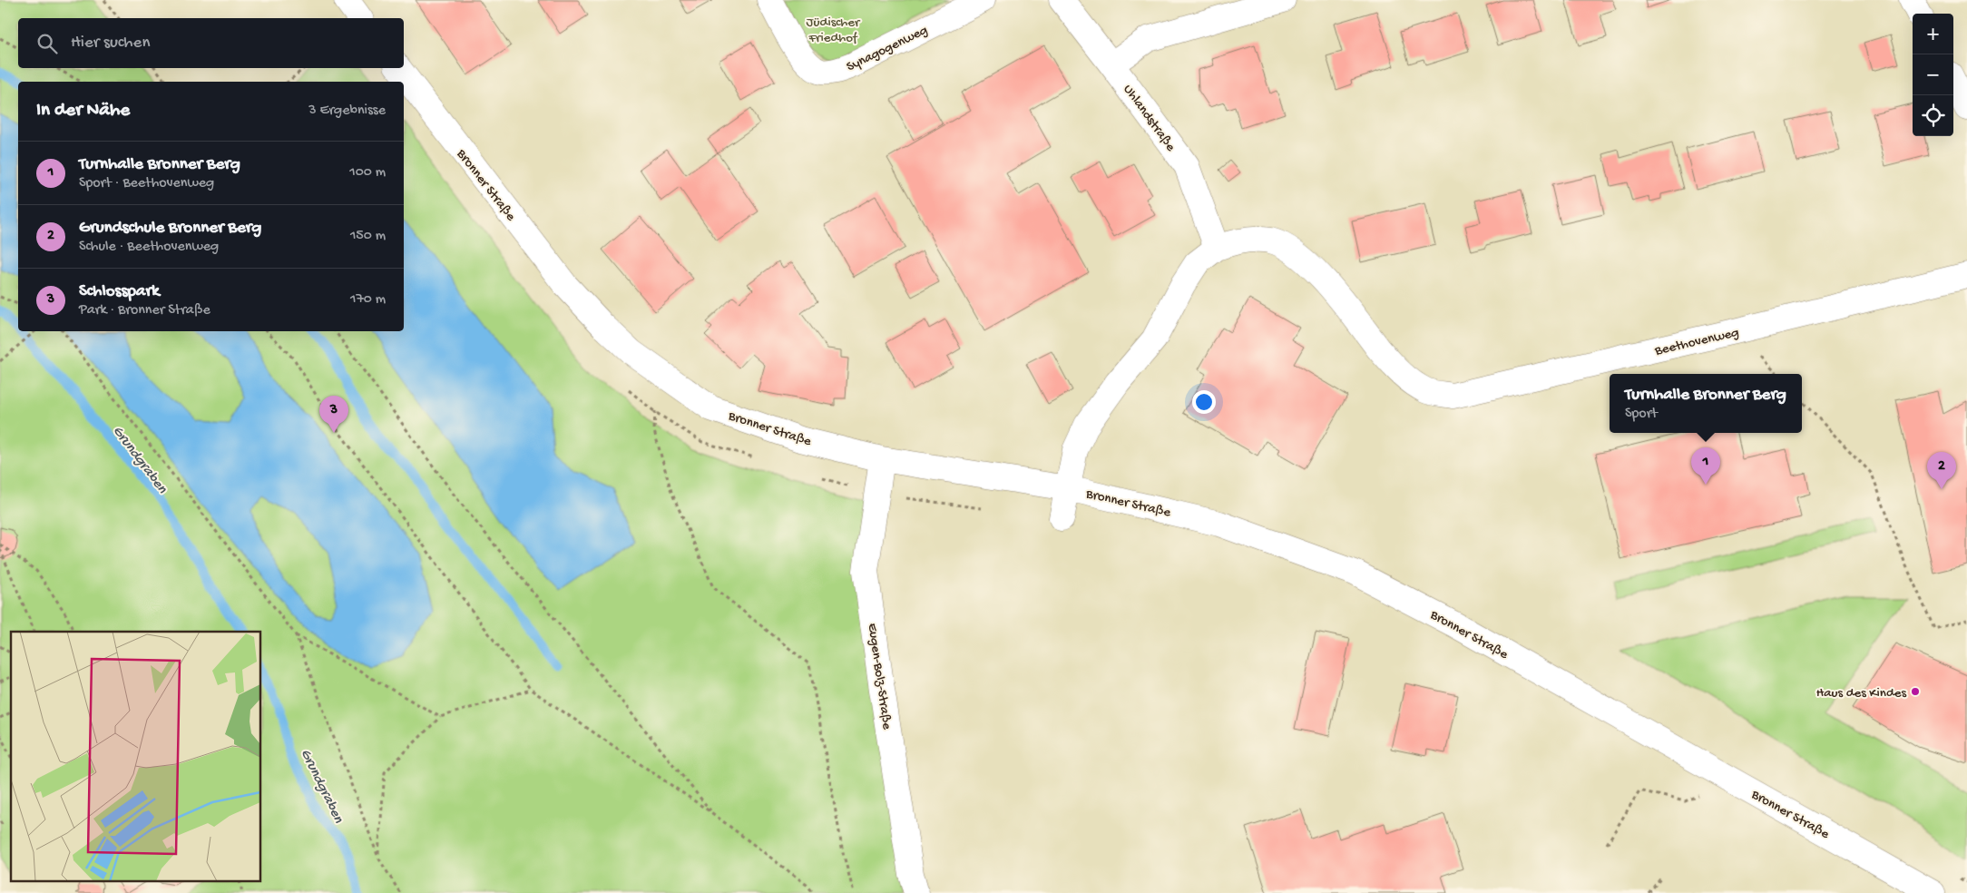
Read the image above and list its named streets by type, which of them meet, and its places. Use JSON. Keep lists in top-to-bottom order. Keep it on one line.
{"streets":{"street":["Synagogenweg","Uhlandstraße","Bronner Straße","Beethovenweg","Eugen-Bolz-Straße"]},"crossings":[["Uhlandstraße","Beethovenweg"],["Bronner Straße","Eugen-Bolz-Straße"]],"water":["Grundgraben"],"parks":["Jüdischer Friedhof"],"places":["Haus des Kindes"],"page":{"map_buttons":["+","−"],"search":"Hier suchen","heading":["In der Nähe","3 Ergebnisse"],"list":[{"mark":"1","name":"Turnhalle Bronner Berg","note":"Sport · Beethovenweg","value":"100 m"},{"mark":"2","name":"Grundschule Bronner Berg","note":"Schule · Beethovenweg","value":"150 m"},{"mark":"3","name":"Schlosspark","note":"Park · Bronner Straße","value":"170 m"}],"popup":["Turnhalle Bronner Berg","Sport"],"pins":["3","1","2"]}}
